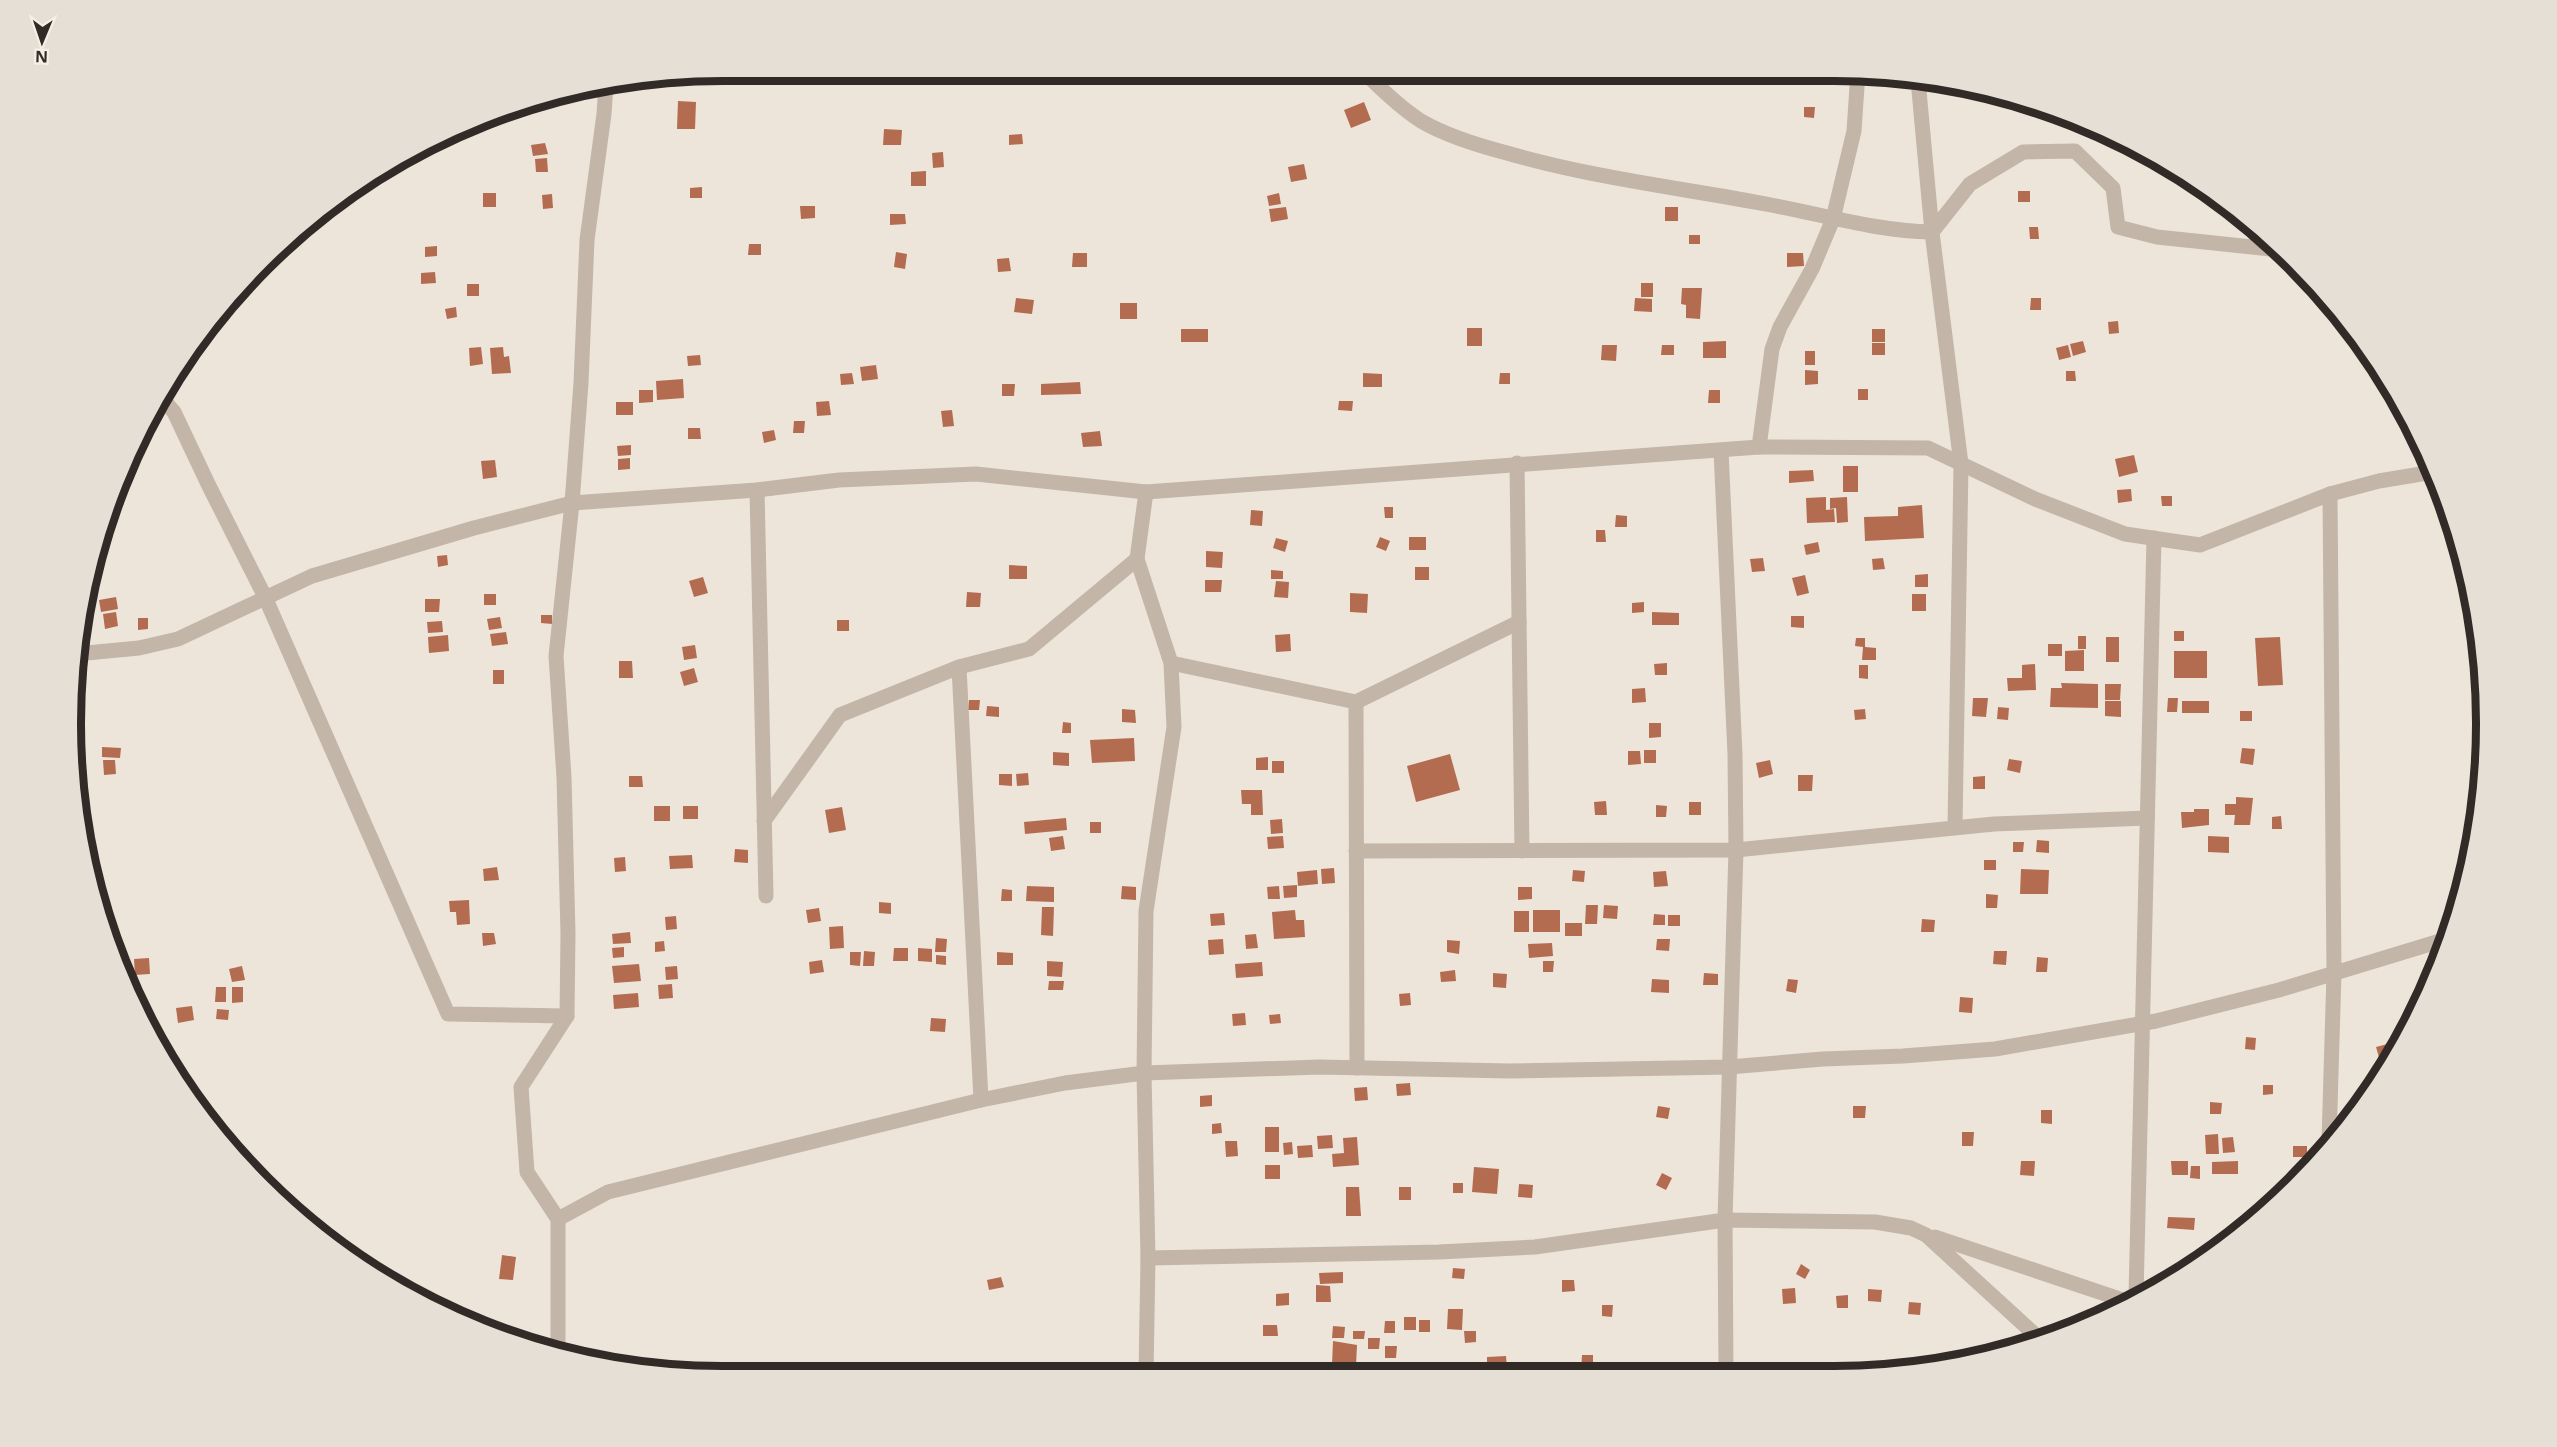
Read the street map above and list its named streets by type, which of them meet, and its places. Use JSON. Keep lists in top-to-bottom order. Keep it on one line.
{"north":"bottom"}
